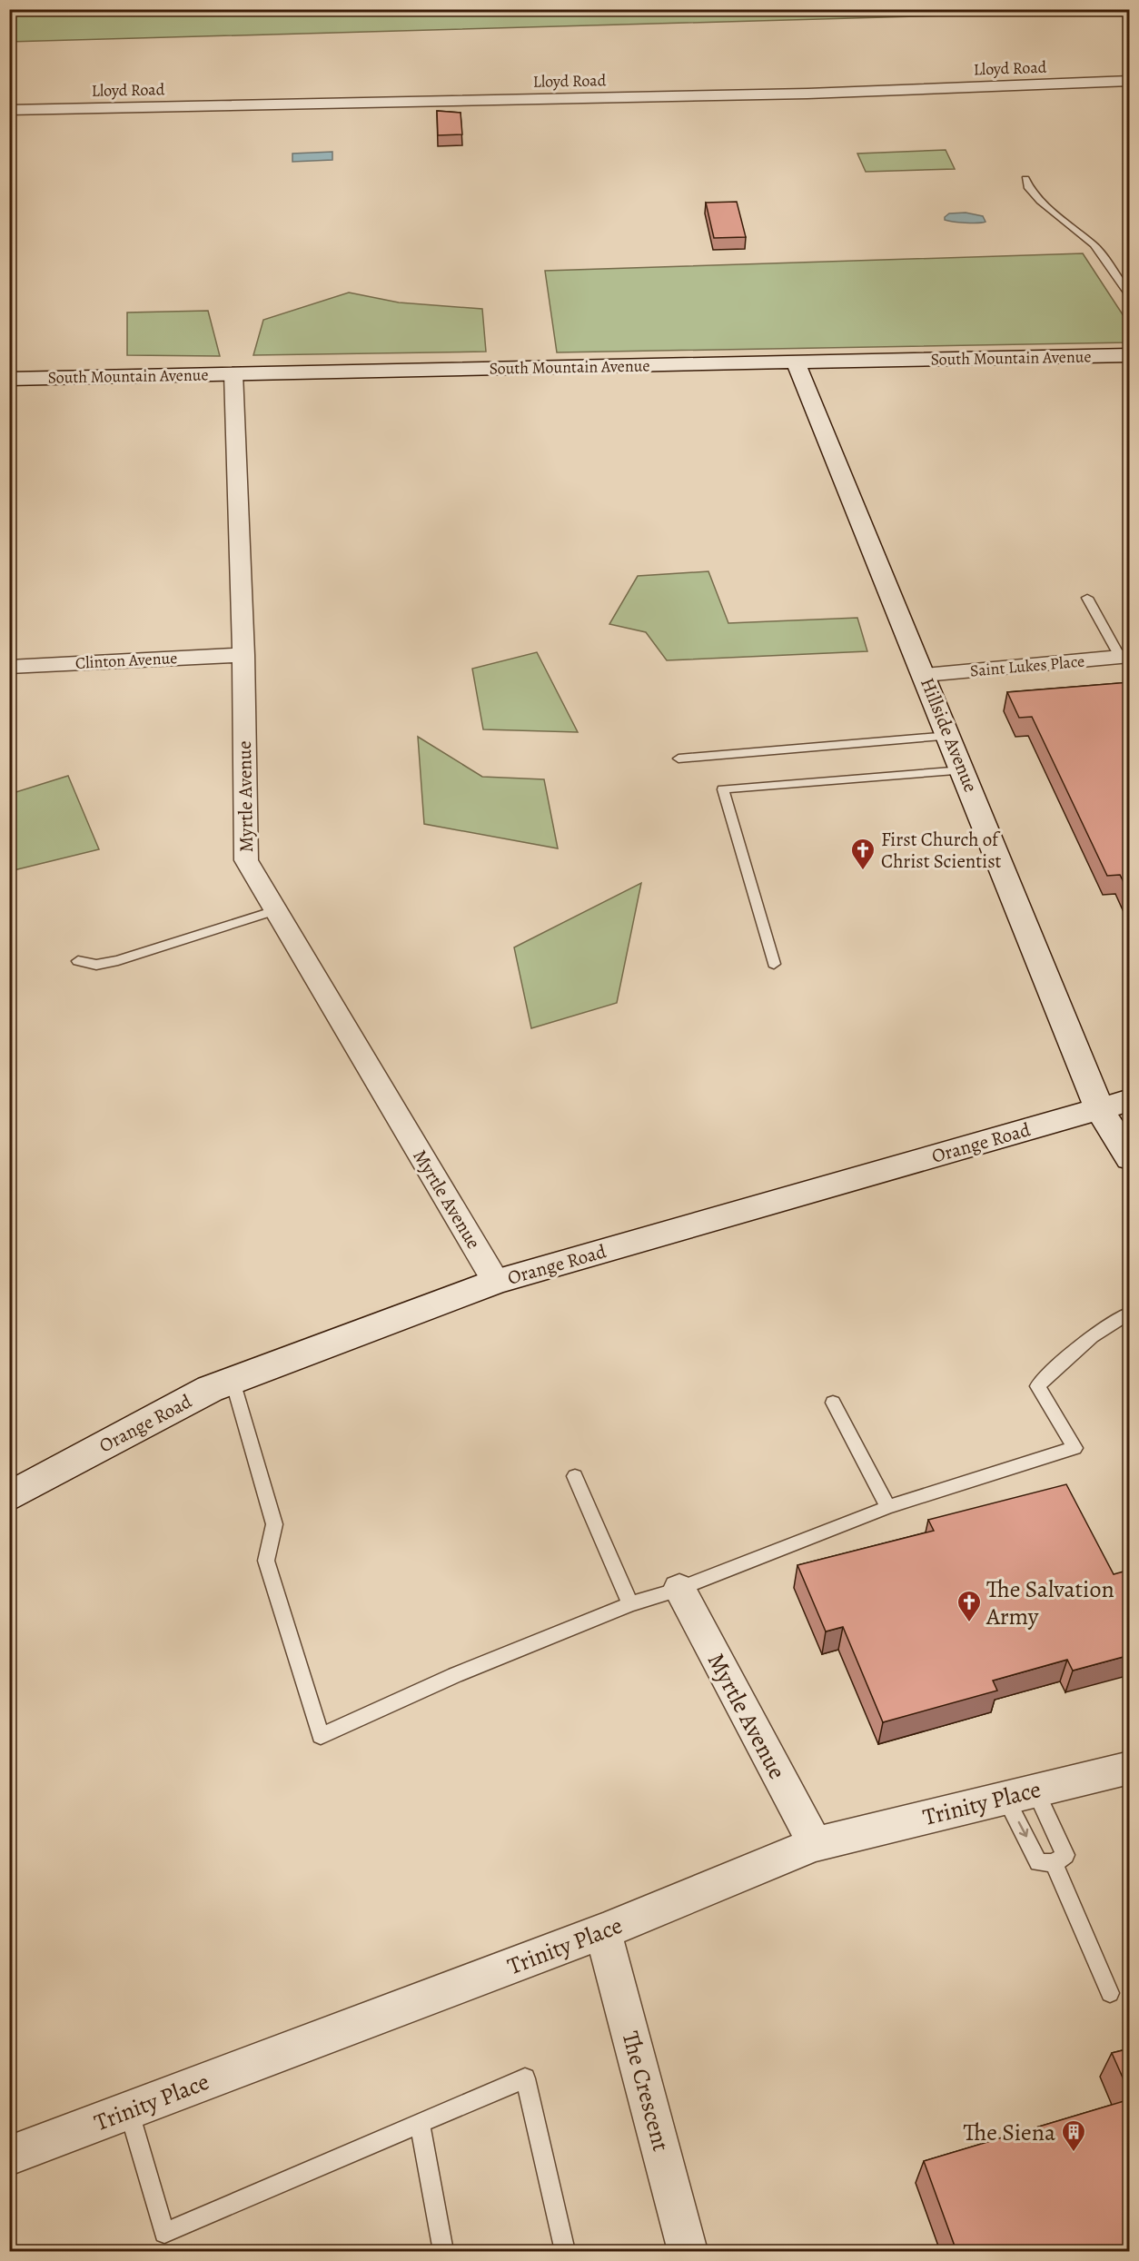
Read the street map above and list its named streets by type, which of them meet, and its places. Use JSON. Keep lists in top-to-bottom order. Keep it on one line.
{"streets":{"street":["Lloyd Road","South Mountain Avenue","Clinton Avenue","Saint Lukes Place","Hillside Avenue","Myrtle Avenue","Orange Road","Trinity Place","The Crescent"]},"crossings":[["South Mountain Avenue","Hillside Avenue"],["South Mountain Avenue","Myrtle Avenue"],["Clinton Avenue","Myrtle Avenue"],["Saint Lukes Place","Hillside Avenue"],["Hillside Avenue","Orange Road"],["Myrtle Avenue","Orange Road"],["Myrtle Avenue","Trinity Place"],["Trinity Place","The Crescent"]],"places":{"church":["First Church of Christ Scientist","The Salvation Army"],"building":["The Siena"]}}
